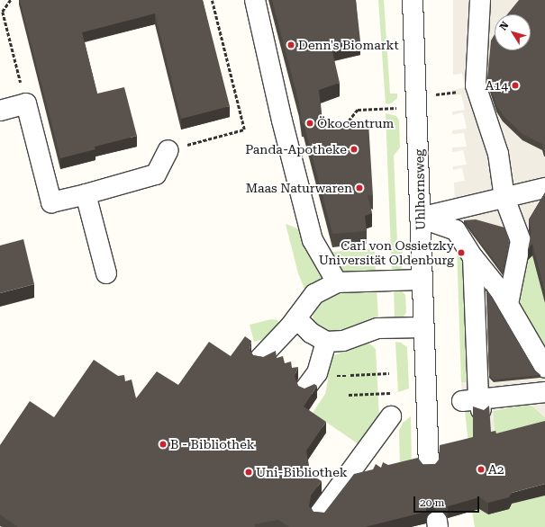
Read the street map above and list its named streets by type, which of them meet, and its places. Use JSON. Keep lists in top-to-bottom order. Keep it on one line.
{"streets":{"street":["Uhlhornsweg"]},"places":["Denn's Biomarkt","A14","Ökocentrum","Panda-Apotheke","Maas Naturwaren","Carl von Ossietzky Universität Oldenburg","B - Bibliothek","A2","Uni-Bibliothek"],"scale_bar":"20 m","north":"top left"}
